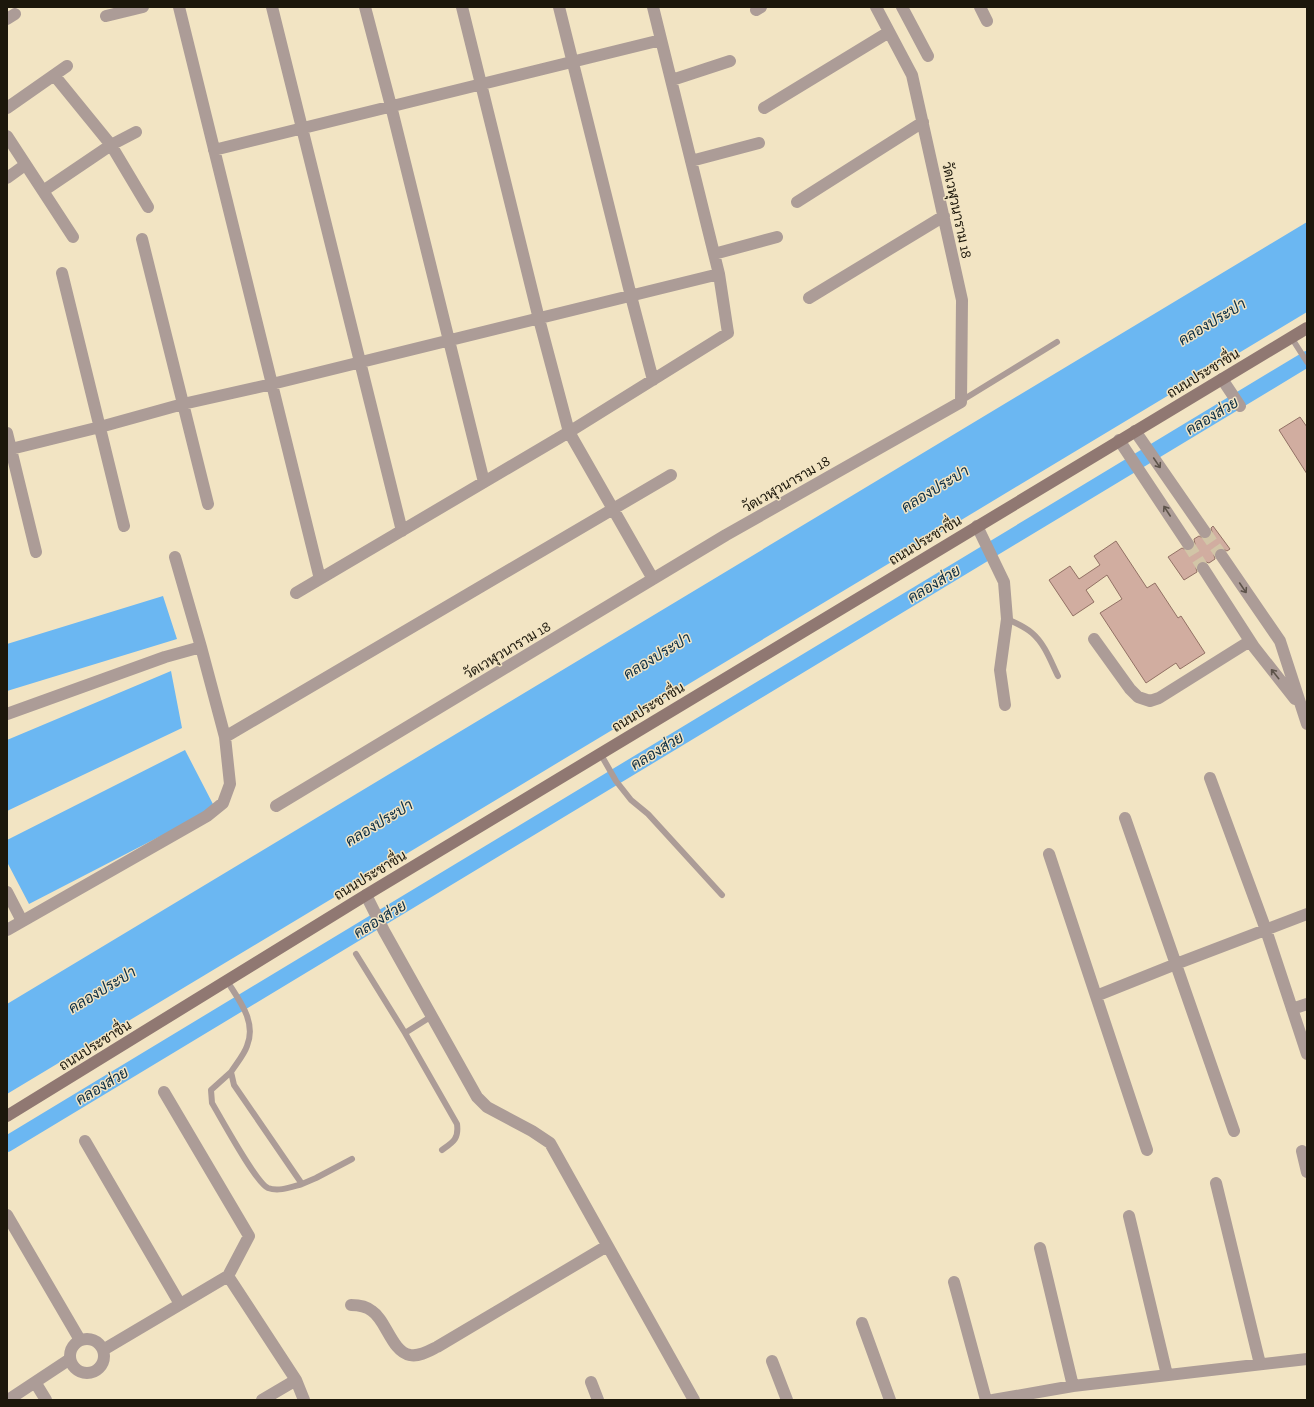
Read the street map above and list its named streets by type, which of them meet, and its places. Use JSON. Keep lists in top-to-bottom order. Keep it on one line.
{"streets":{"street":["วัดเวฬุวนาราม 18","ถนนประชาชื่น"]},"water":["คลองประปา","คลองส่วย"]}
